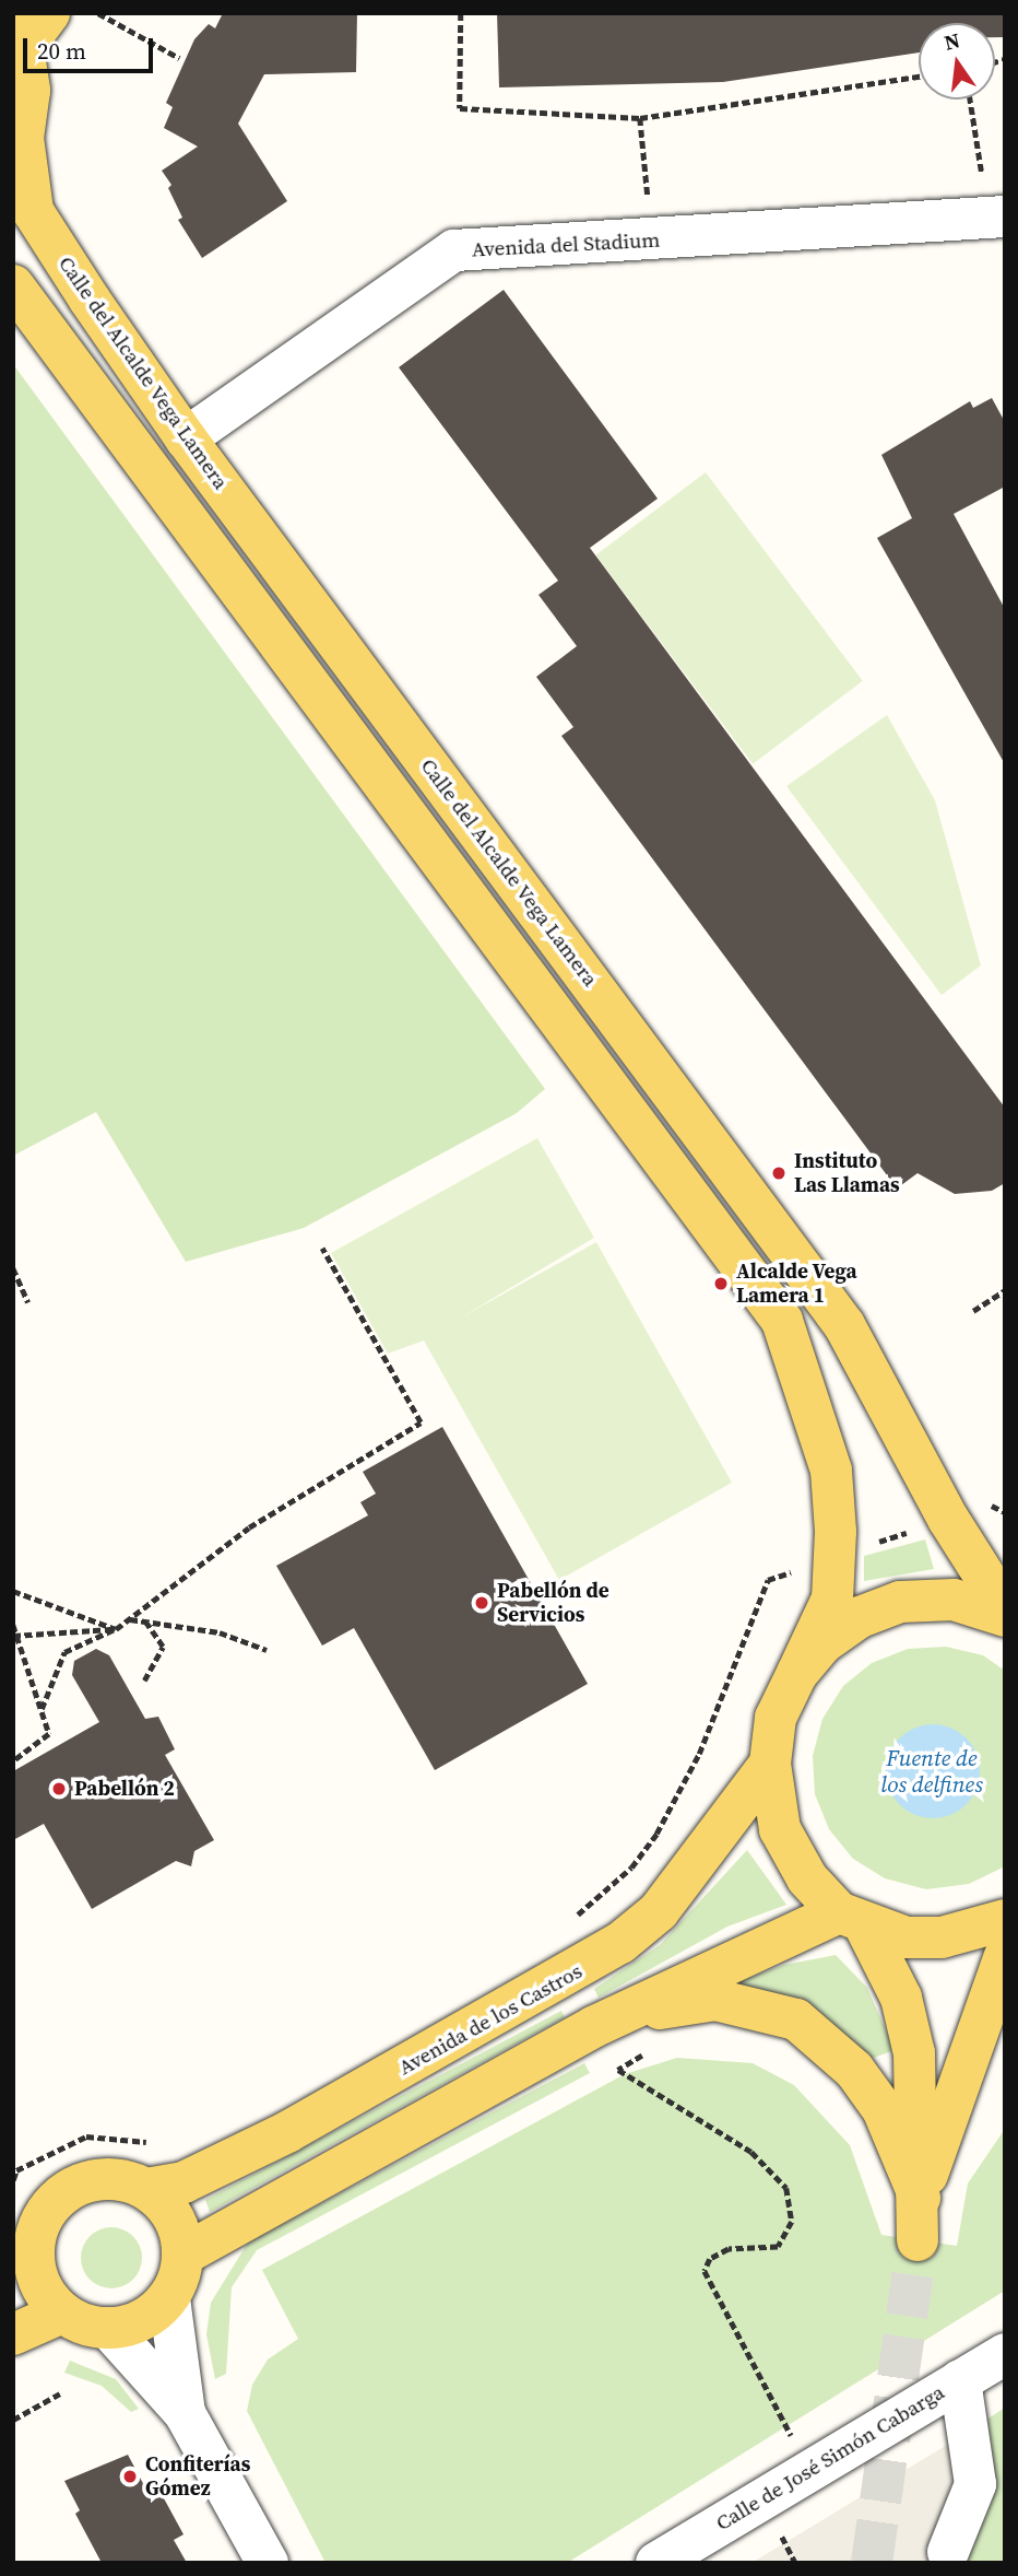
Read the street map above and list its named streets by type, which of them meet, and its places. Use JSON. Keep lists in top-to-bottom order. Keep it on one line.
{"streets":{"main road":["Calle del Alcalde Vega Lamera","Avenida de los Castros"],"street":["Avenida del Stadium","Calle de José Simón Cabarga"]},"crossings":[["Avenida del Stadium","Calle del Alcalde Vega Lamera"]],"water":["Fuente de los delfines"],"places":["Instituto Las Llamas","Alcalde Vega Lamera 1","Pabellón de Servicios","Pabellón 2","Confiterías Gómez"],"scale_bar":"20 m","north":"top"}
